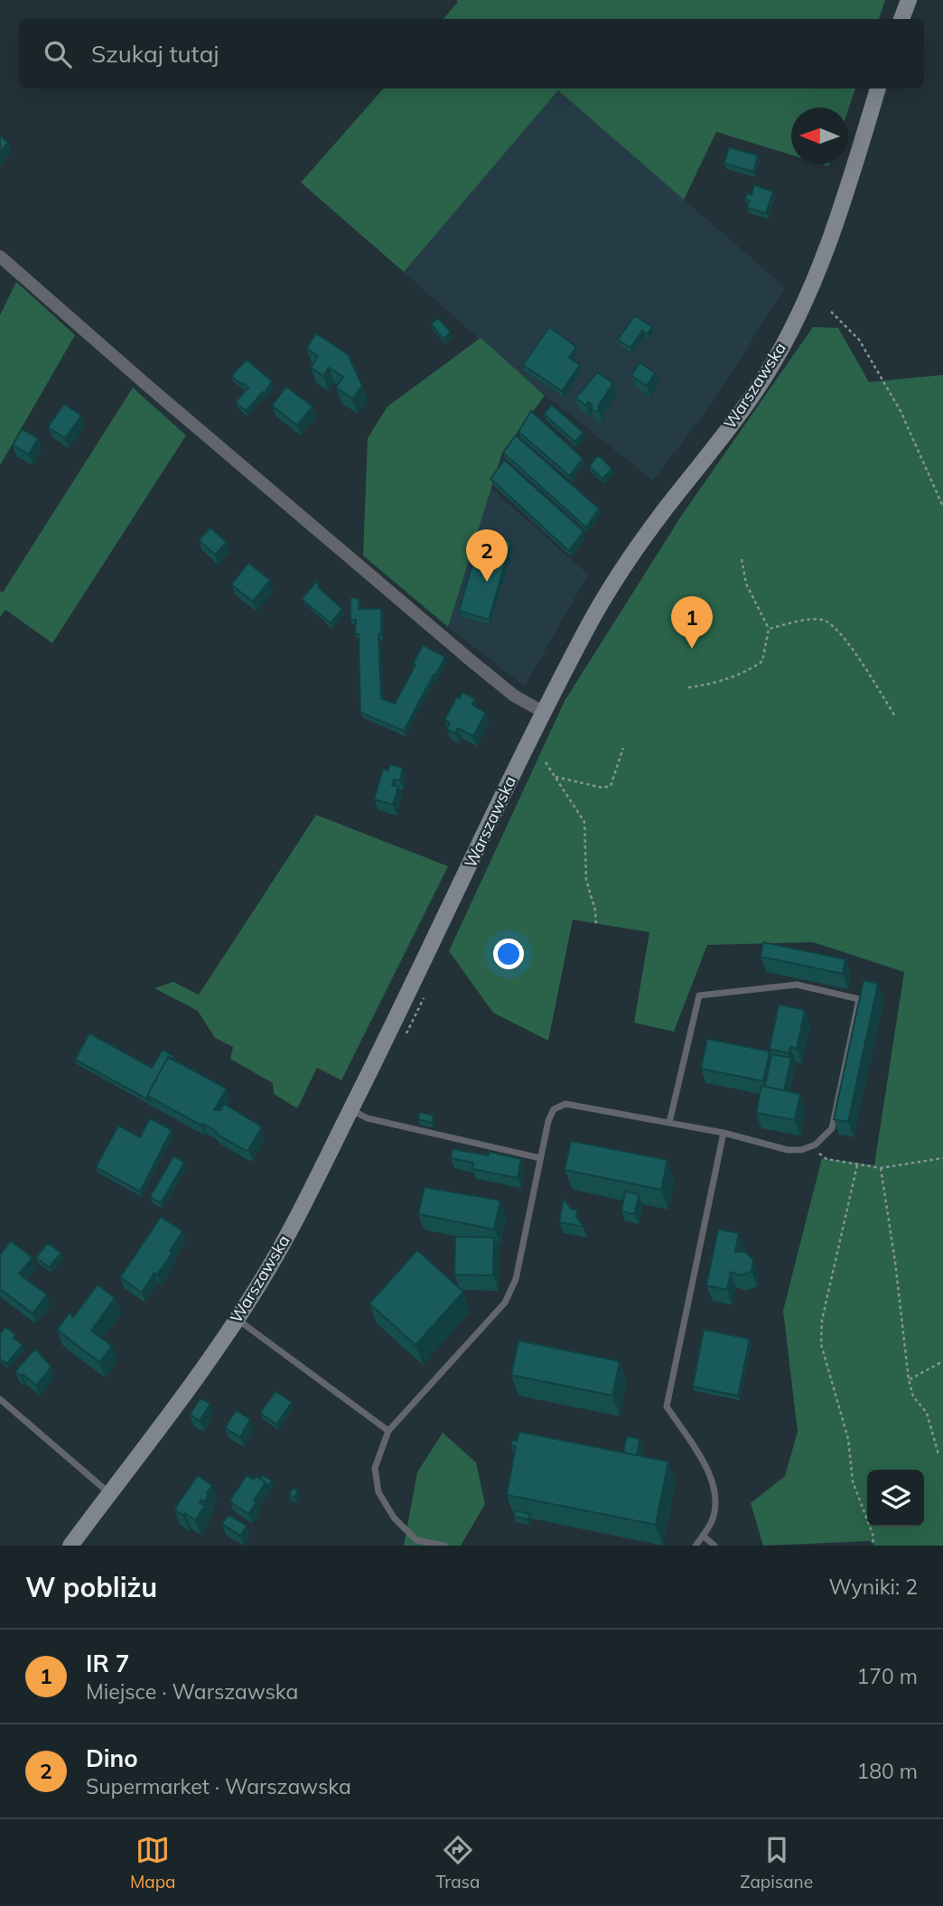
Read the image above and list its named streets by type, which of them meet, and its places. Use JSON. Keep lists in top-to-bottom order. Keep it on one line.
{"streets":{"main road":["Warszawska"]},"north":"left","page":{"search":"Szukaj tutaj","pins":["2","1"],"heading":["W pobliżu","Wyniki: 2"],"list":[{"mark":"1","name":"IR 7","note":"Miejsce · Warszawska","value":"170 m"},{"mark":"2","name":"Dino","note":"Supermarket · Warszawska","value":"180 m"}],"nav":["Mapa","Trasa","Zapisane"]}}
